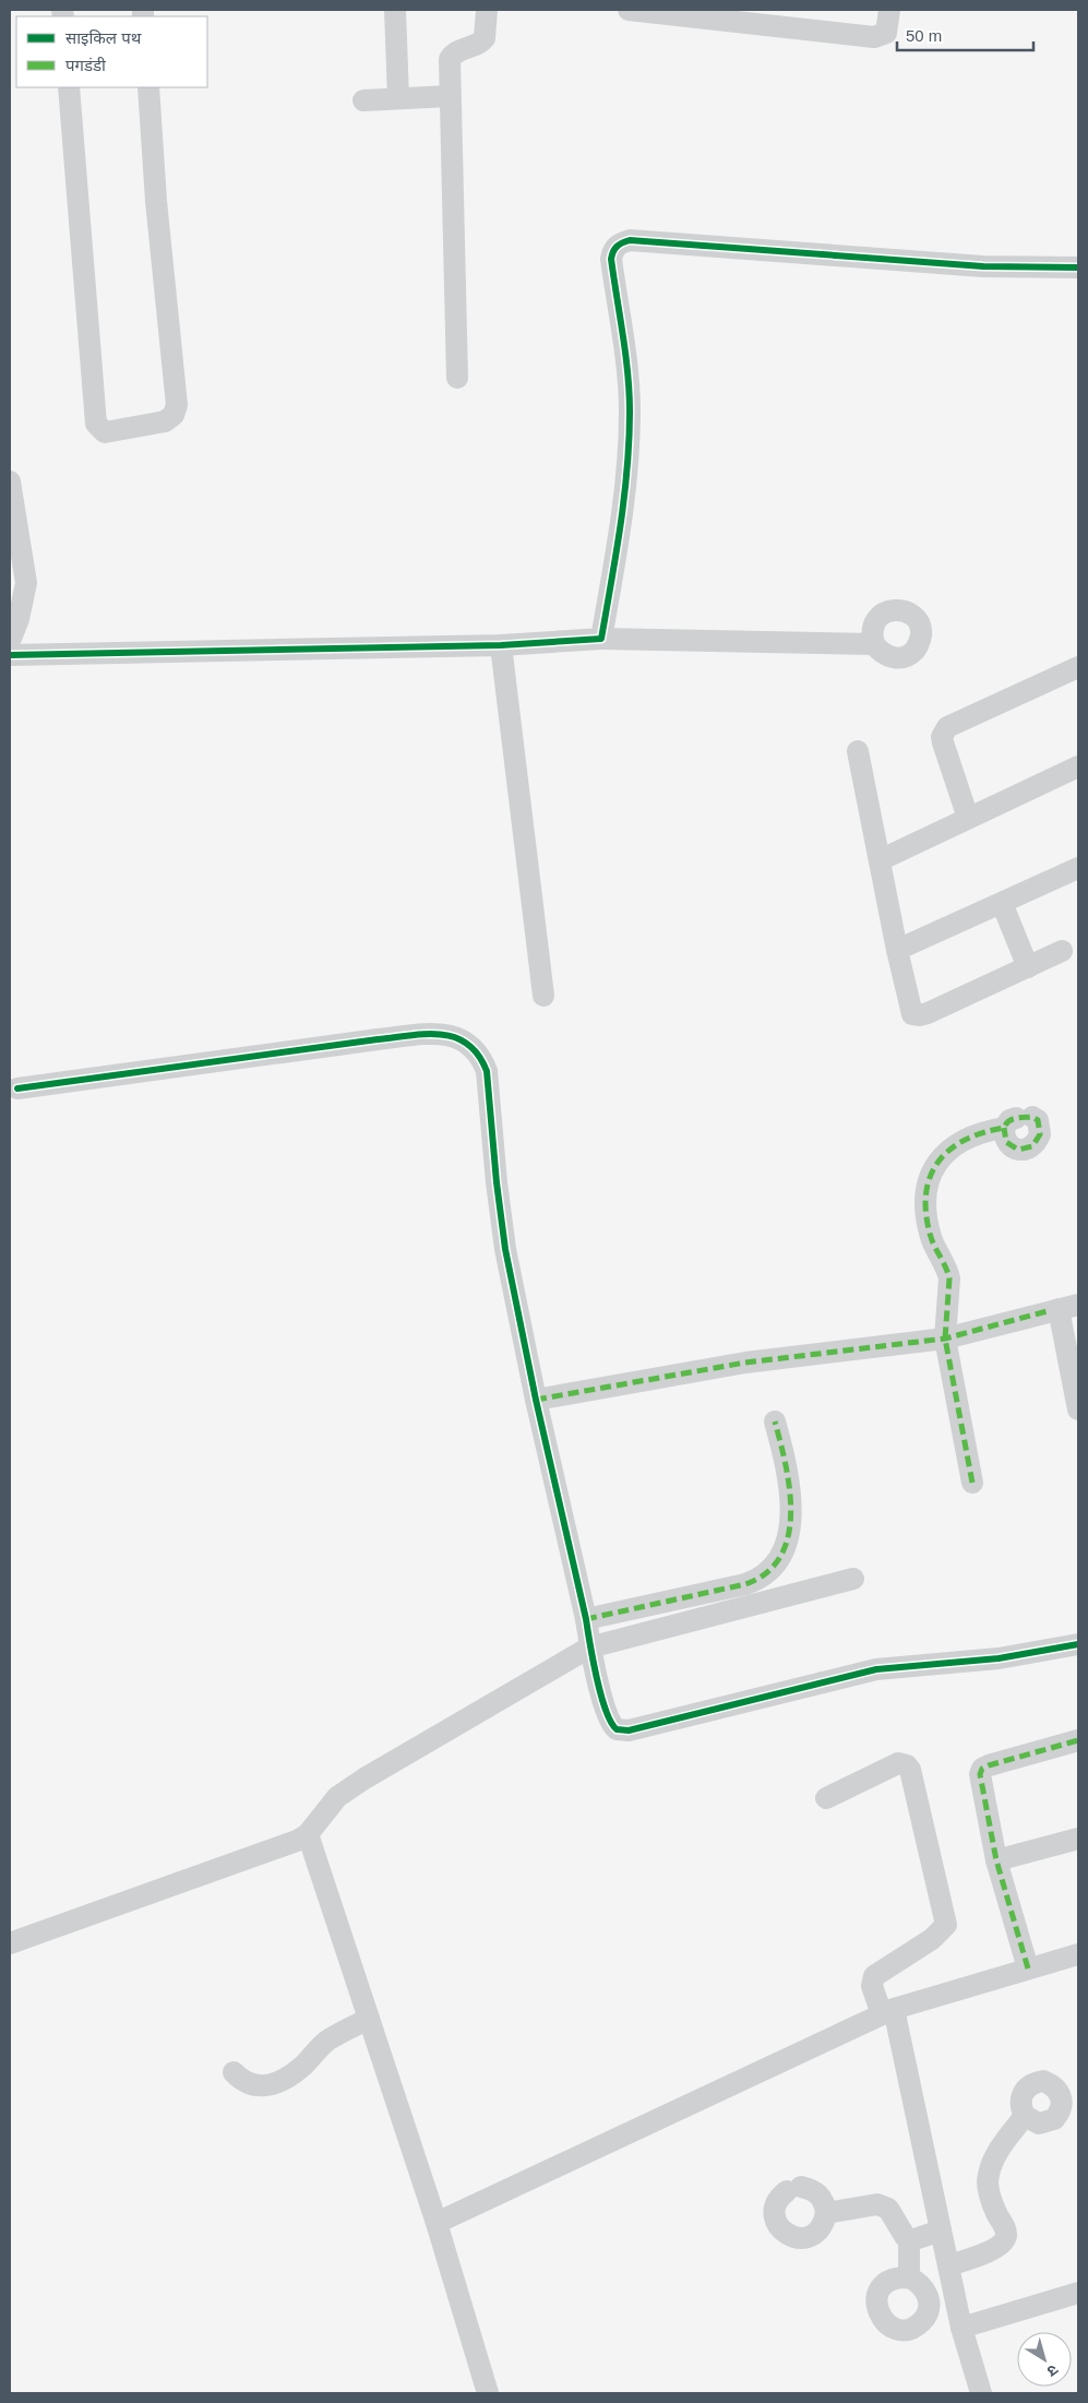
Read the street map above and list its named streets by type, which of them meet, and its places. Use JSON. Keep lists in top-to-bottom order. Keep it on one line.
{"legend":["साइकिल पथ","पगडंडी"],"scale_bar":"50 m","north":"bottom right"}
